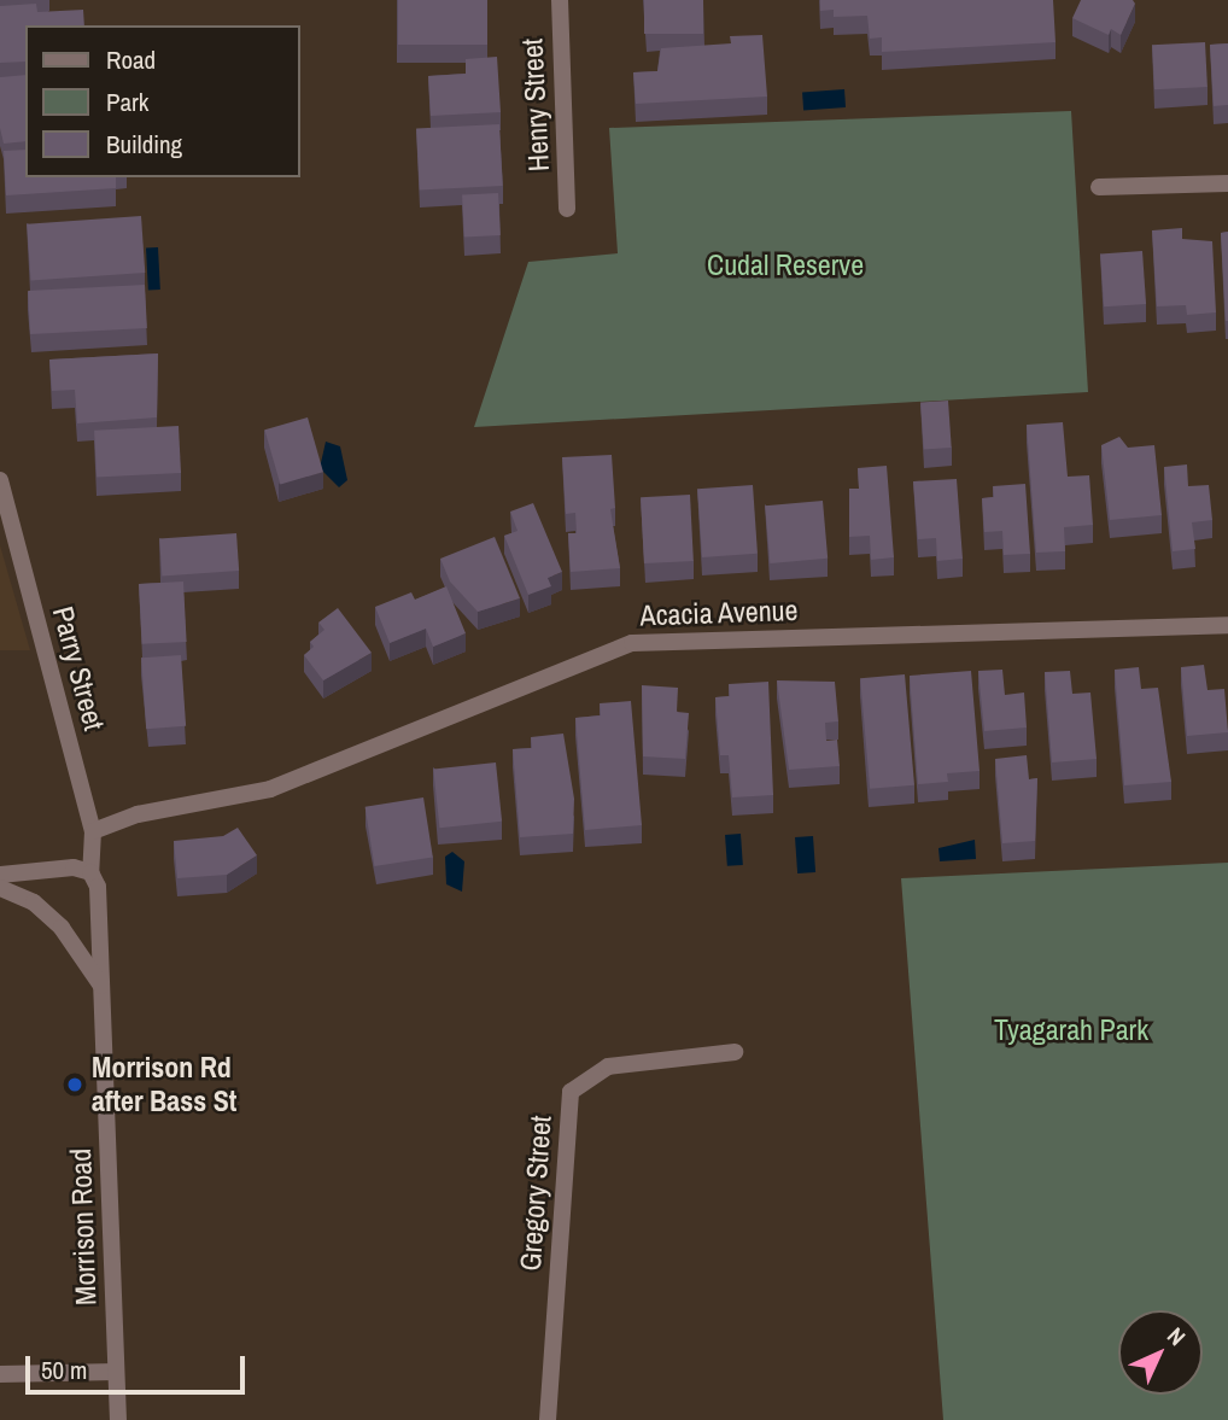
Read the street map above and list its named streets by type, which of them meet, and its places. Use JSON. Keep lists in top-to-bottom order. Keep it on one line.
{"streets":{"street":["Henry Street","Acacia Avenue","Parry Street","Gregory Street","Morrison Road"]},"crossings":[["Acacia Avenue","Parry Street"],["Parry Street","Morrison Road"]],"parks":["Cudal Reserve","Tyagarah Park"],"places":["Morrison Rd after Bass St"],"legend":["Road","Park","Building"],"scale_bar":"50 m","north":"top right"}
